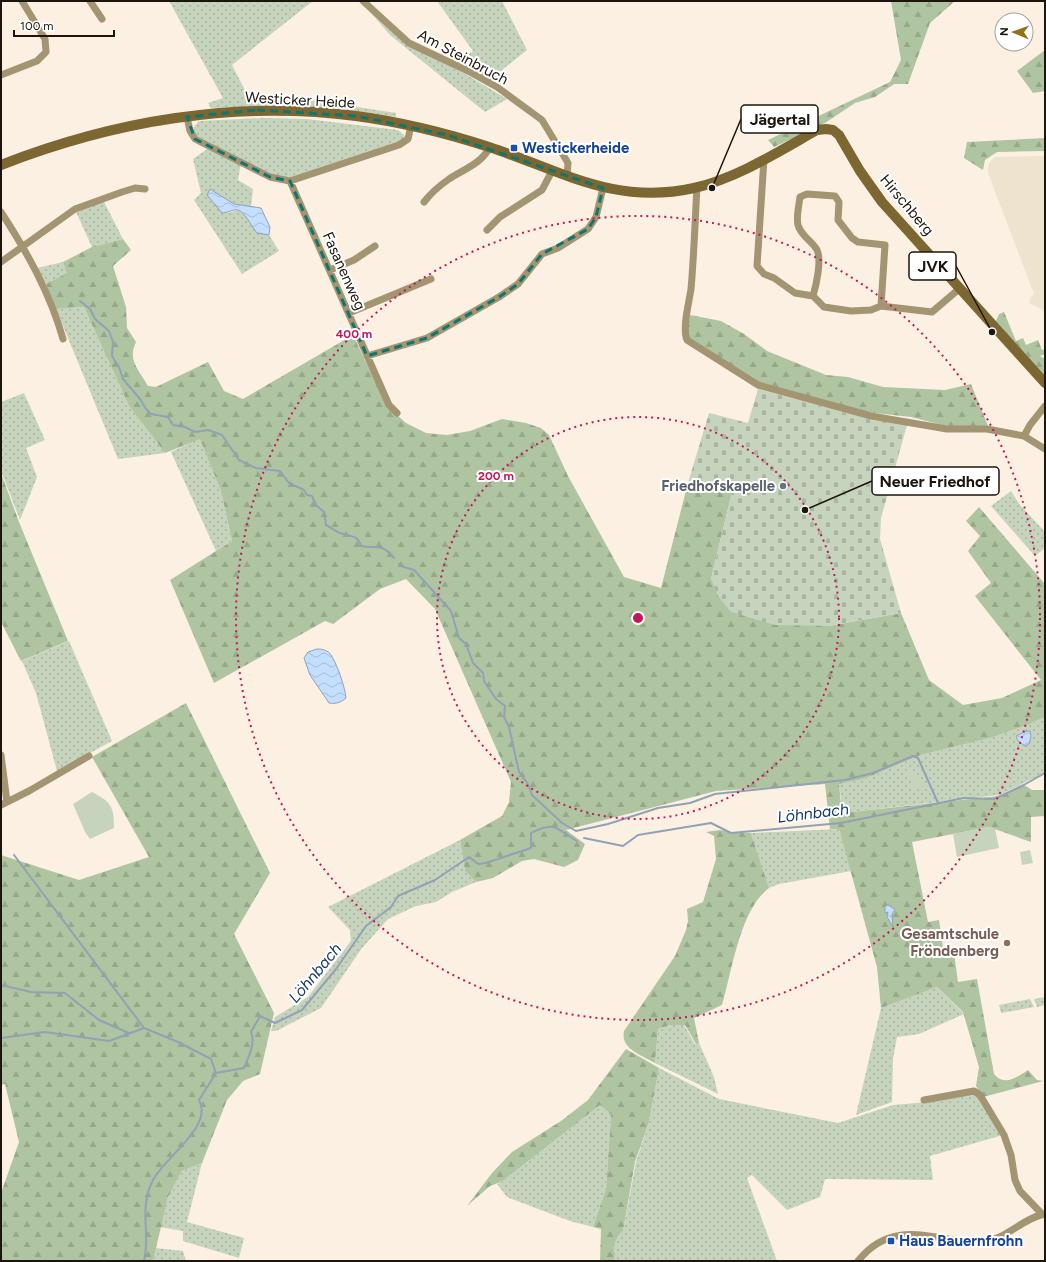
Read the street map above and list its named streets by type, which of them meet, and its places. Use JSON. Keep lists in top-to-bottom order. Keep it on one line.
{"streets":{"street":["Am Steinbruch","Westicker Heide","Hirschberg","Fasanenweg"]},"crossings":[["Am Steinbruch","Westicker Heide"],["Westicker Heide","Hirschberg"]],"water":["Löhnbach"],"places":{"transit":["Westickerheide","Haus Bauernfrohn"],"other":["Jägertal","JVK","Friedhofskapelle","Neuer Friedhof","Gesamtschule Fröndenberg"]},"scale_bar":"100 m","north":"left","rings":["400 m","200 m"]}
